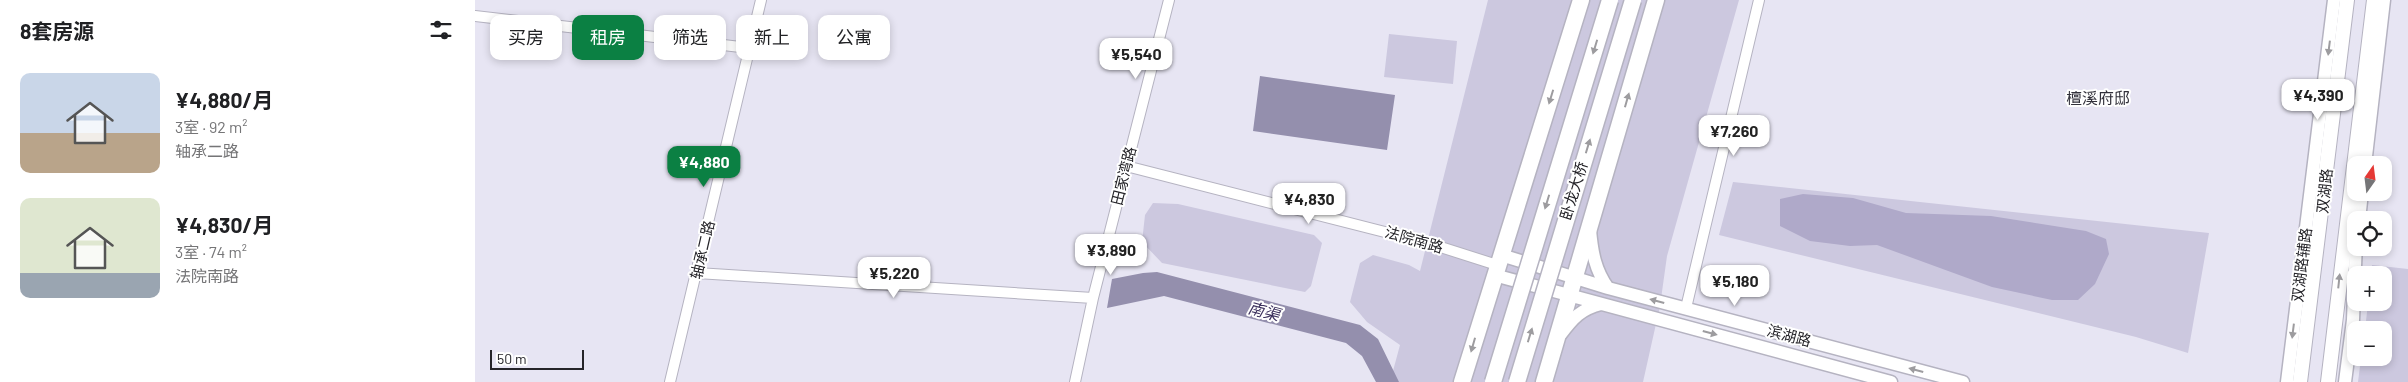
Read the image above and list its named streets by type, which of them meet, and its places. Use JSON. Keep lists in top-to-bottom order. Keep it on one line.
{"streets":{"highway":["卧龙大桥"],"main road":["双湖路"],"street":["田家湾路","法院南路","轴承二路","双湖路辅路","滨湖路"]},"crossings":[["田家湾路","法院南路"],["法院南路","滨湖路"]],"districts":["檀溪府邸"],"water":["南渠"],"scale_bar":"50 m","north":"top","page":{"heading":"8套房源","chip":["买房","租房","筛选","新上","公寓"],"price":["¥5,540","¥4,390","¥7,260","¥4,880","¥4,830","¥3,890","¥5,220","¥5,180"],"list":[{"name":"¥4,880/月","note":"3室 · 92 m² · 轴承二路"},{"name":"¥4,830/月","note":"3室 · 74 m² · 法院南路"}],"map_buttons":["+","−"],"scale":"50 m"}}
